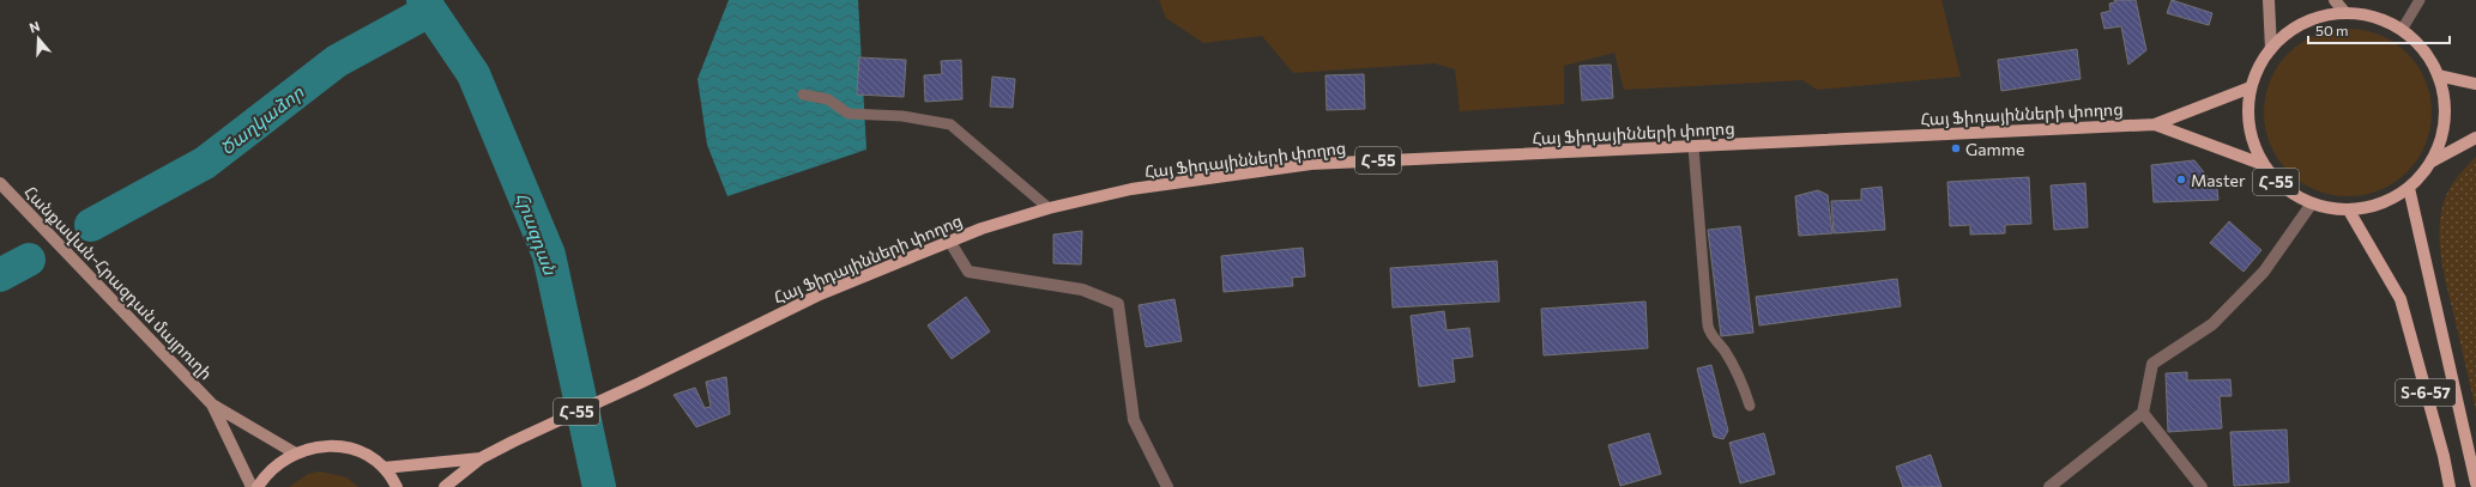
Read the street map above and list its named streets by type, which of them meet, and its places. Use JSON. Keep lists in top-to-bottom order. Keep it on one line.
{"streets":{"main road":["Հայ Ֆիդայինների փողոց","Հ-55","Հանքավան-Հրազդան մայրուղի","Տ-6-57"]},"crossings":[["Հայ Ֆիդայինների փողոց","Հ-55"],["Հ-55","Տ-6-57"]],"water":["Ծաղկաձոր","Հրազդան"],"places":["Gamme","Master"],"scale_bar":"50 m","north":"top"}
